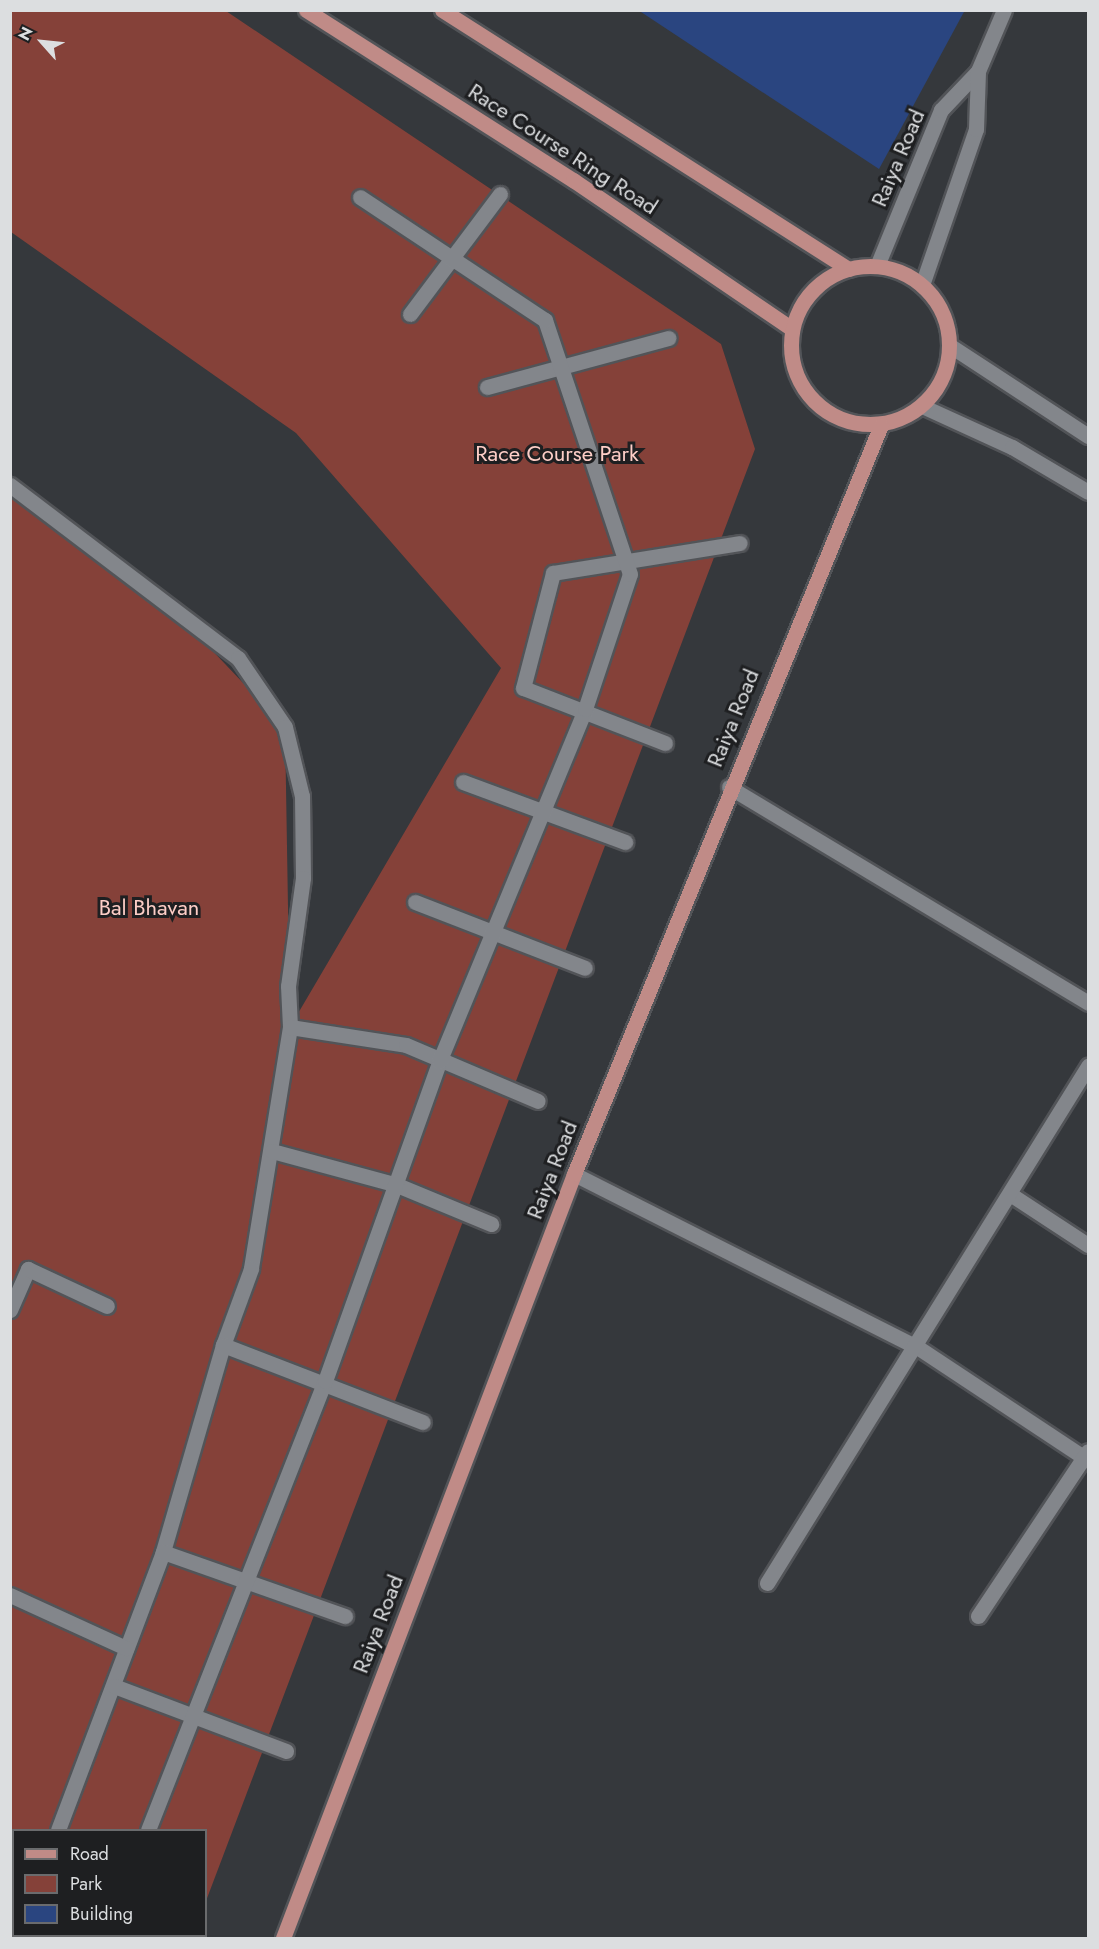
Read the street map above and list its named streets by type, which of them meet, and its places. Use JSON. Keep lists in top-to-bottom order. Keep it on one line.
{"streets":{"main road":["Race Course Ring Road","Raiya Road"]},"crossings":[["Race Course Ring Road","Raiya Road"]],"parks":["Race Course Park","Bal Bhavan"],"legend":["Road","Park","Building"],"north":"top left"}
